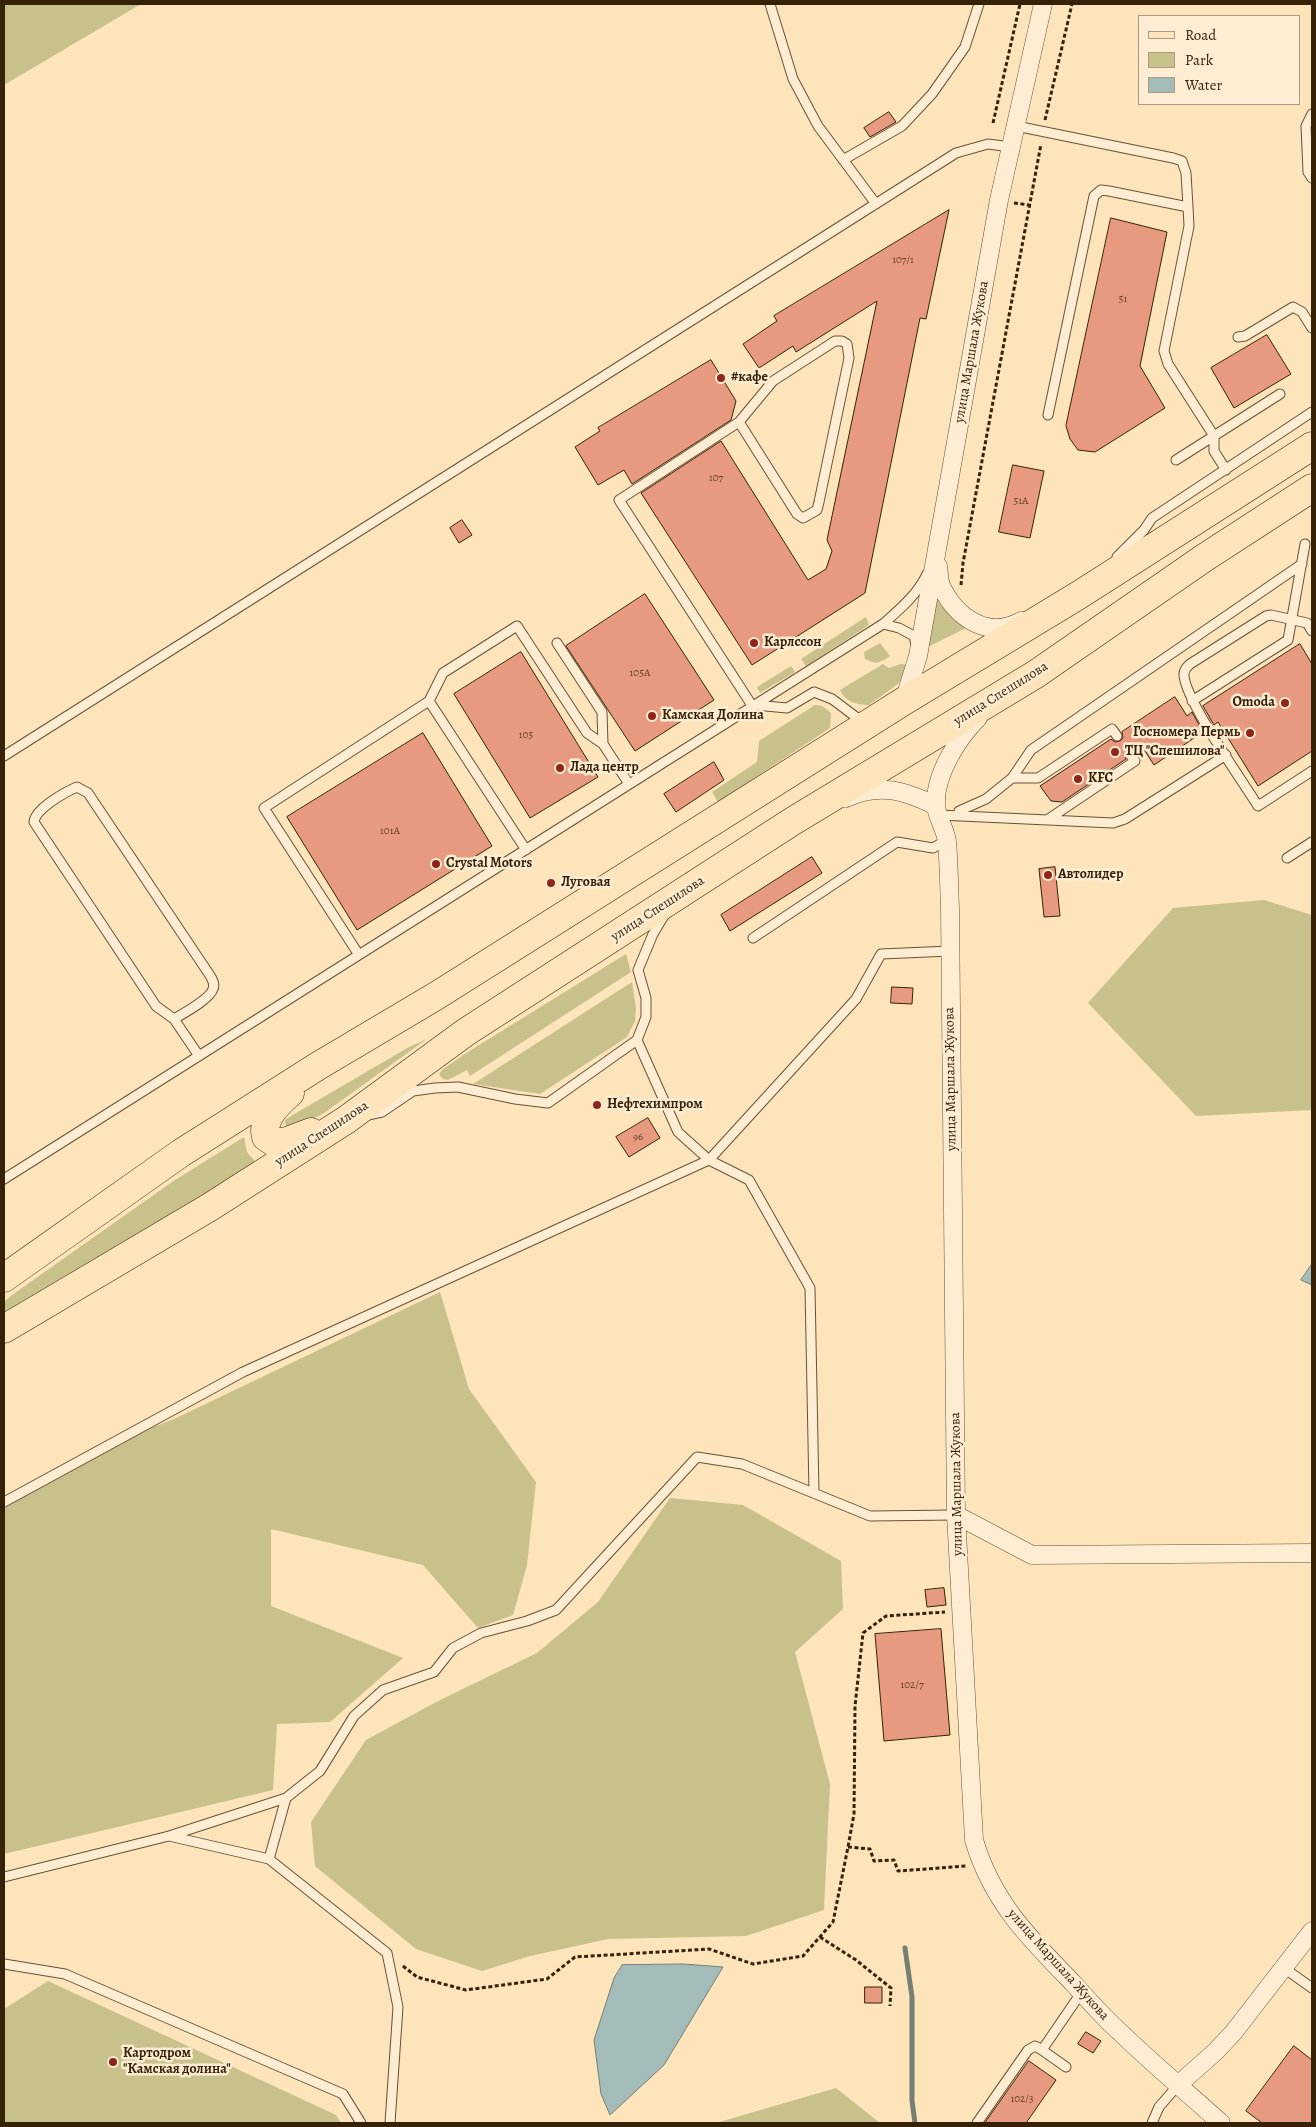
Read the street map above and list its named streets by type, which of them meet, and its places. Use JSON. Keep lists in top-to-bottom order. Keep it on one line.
{"streets":{"main road":["улица Спешилова"],"street":["улица Маршала Жукова"]},"places":["#кафе","Карлссон","Omoda","Камская Долина","Госномера Пермь","ТЦ \"Спешилова\"","Лада центр","KFC","Crystal Motors","Автолидер","Луговая","Нефтехимпром","Картодром \"Камская долина\""],"house_numbers":["107/1","51","107","51А","105А","105","101А","96","102/7","102/3"],"legend":["Road","Park","Water"]}
